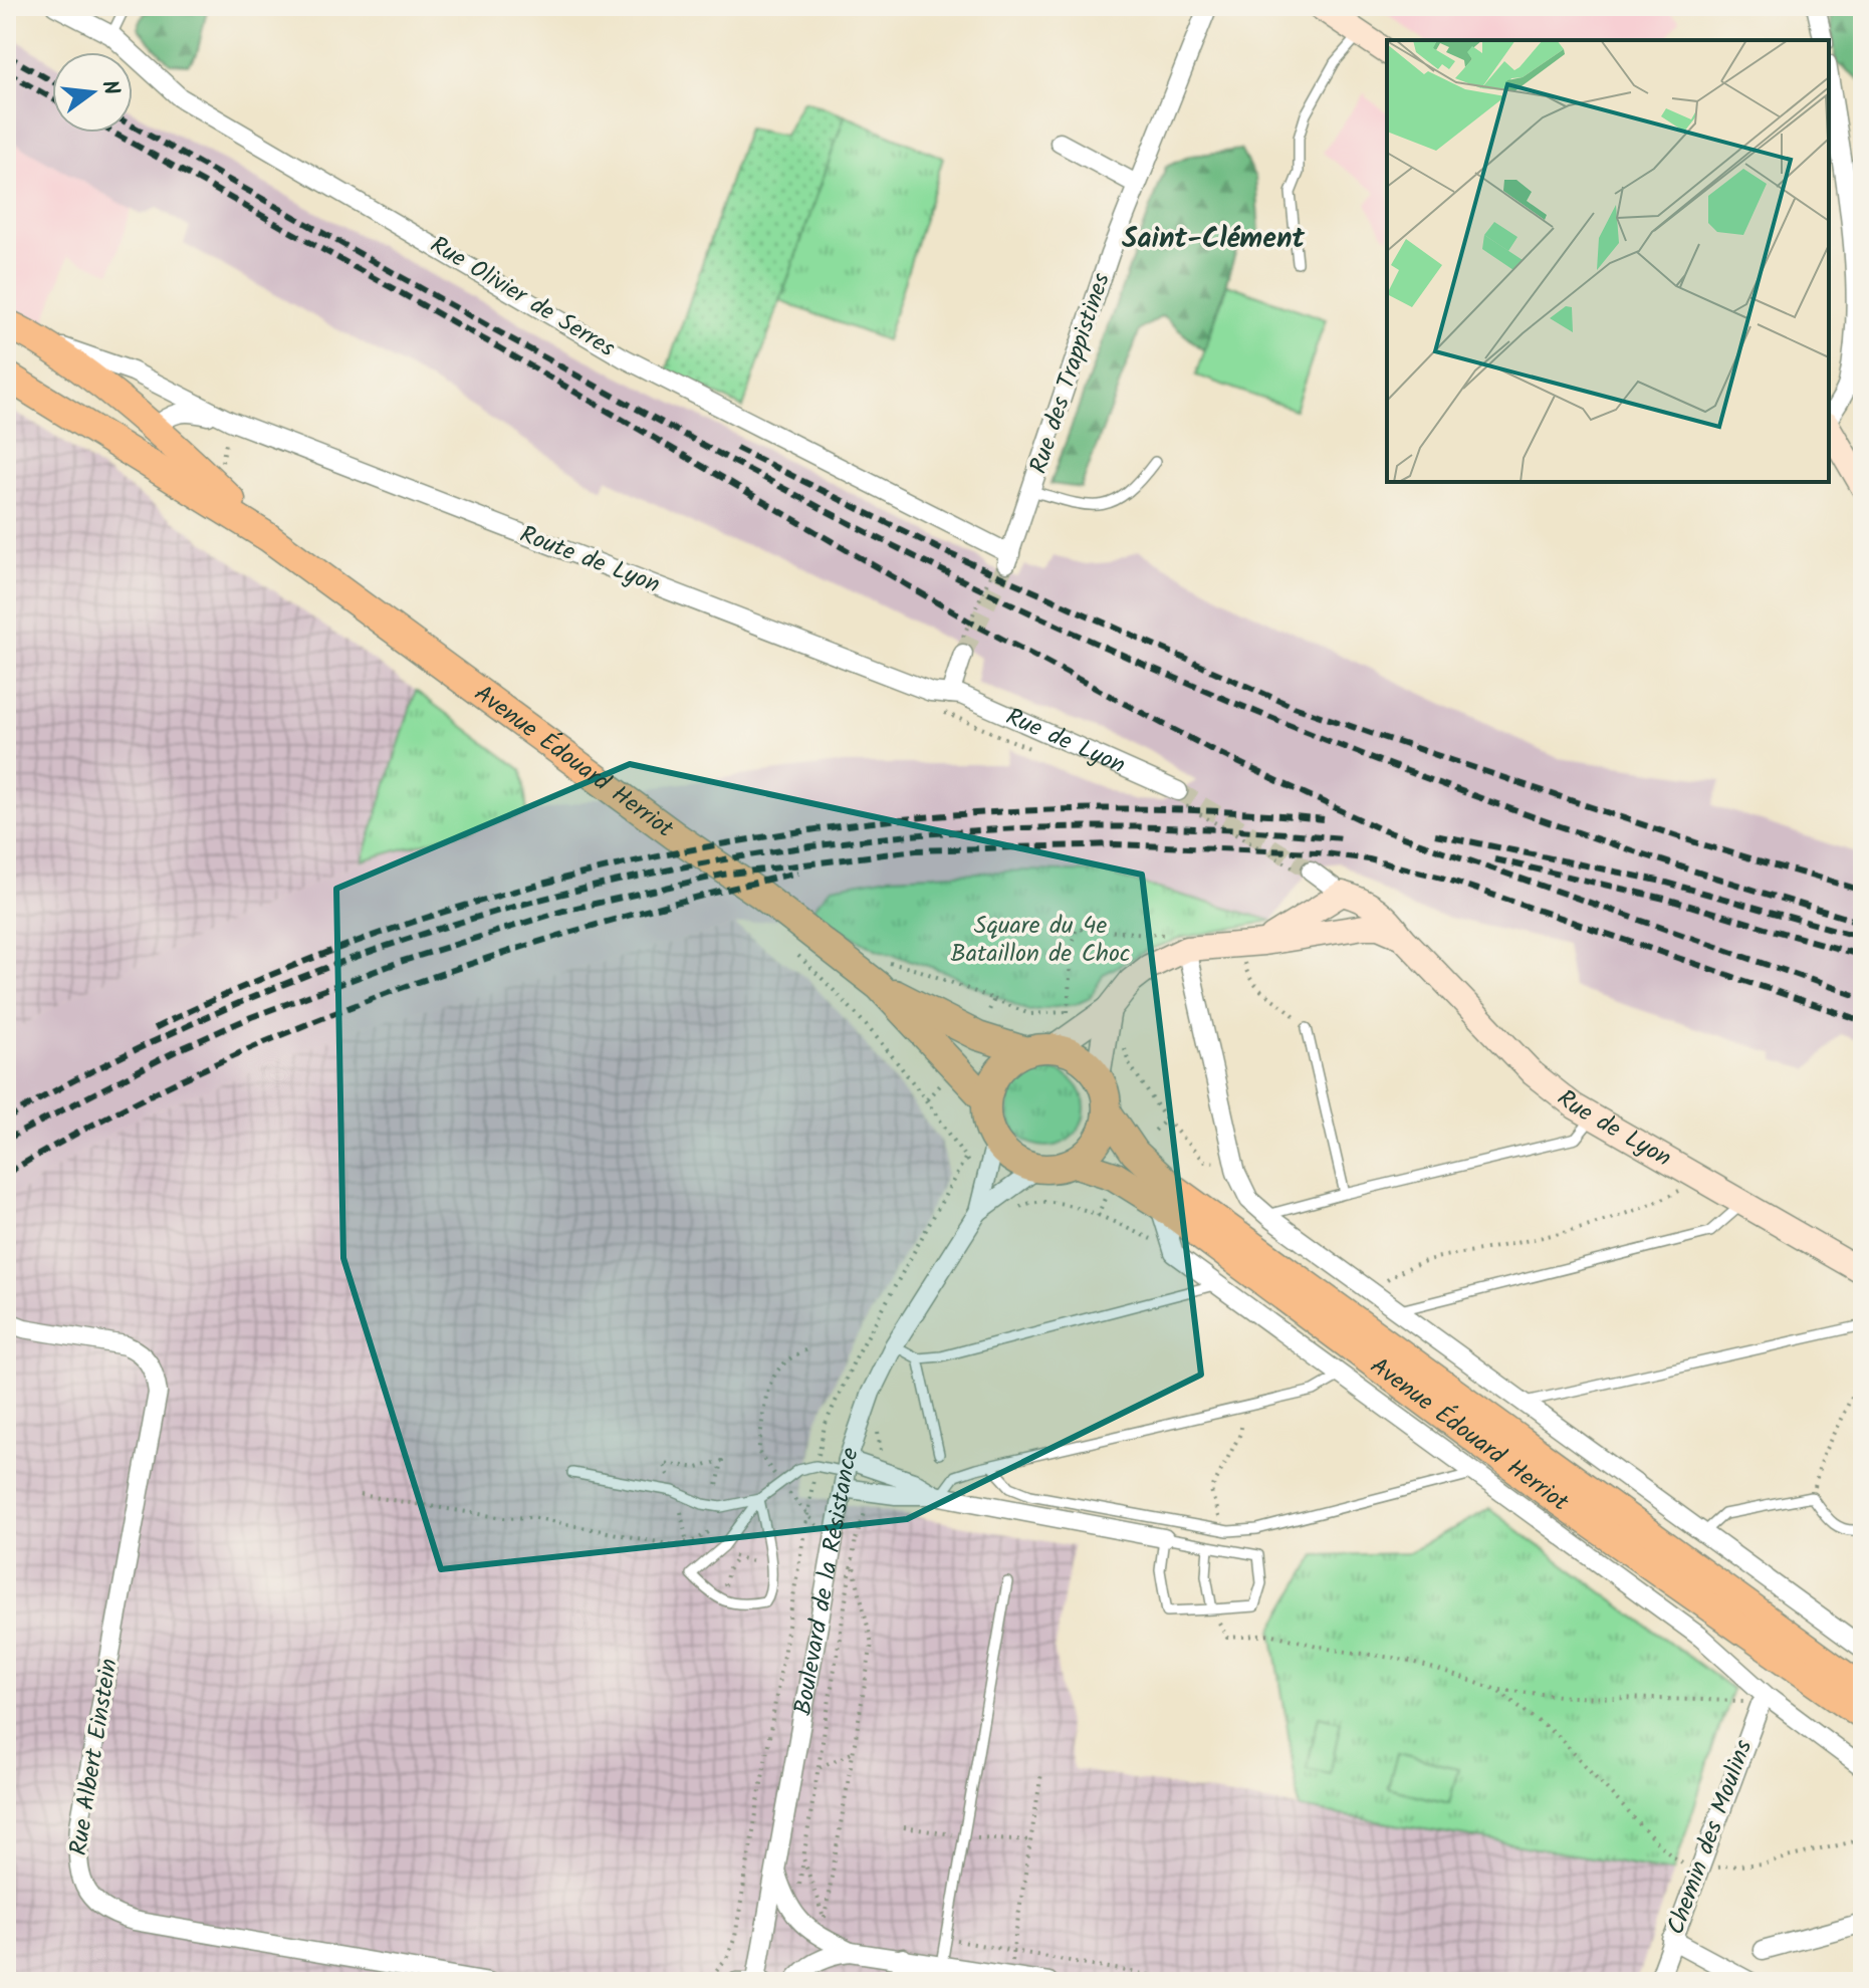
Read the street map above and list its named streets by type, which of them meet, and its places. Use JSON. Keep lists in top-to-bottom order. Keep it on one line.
{"streets":{"main road":["Rue de Lyon","Avenue Édouard Herriot"],"street":["Rue Olivier de Serres","Rue des Trappistines","Route de Lyon","Boulevard de la Résistance","Rue Albert Einstein","Chemin des Moulins"]},"crossings":[["Rue Olivier de Serres","Rue des Trappistines"],["Route de Lyon","Rue de Lyon"],["Route de Lyon","Avenue Édouard Herriot"],["Avenue Édouard Herriot","Boulevard de la Résistance"]],"districts":["Saint-Clément"],"parks":["Square du 4e Bataillon de Choc"],"north":"right"}
